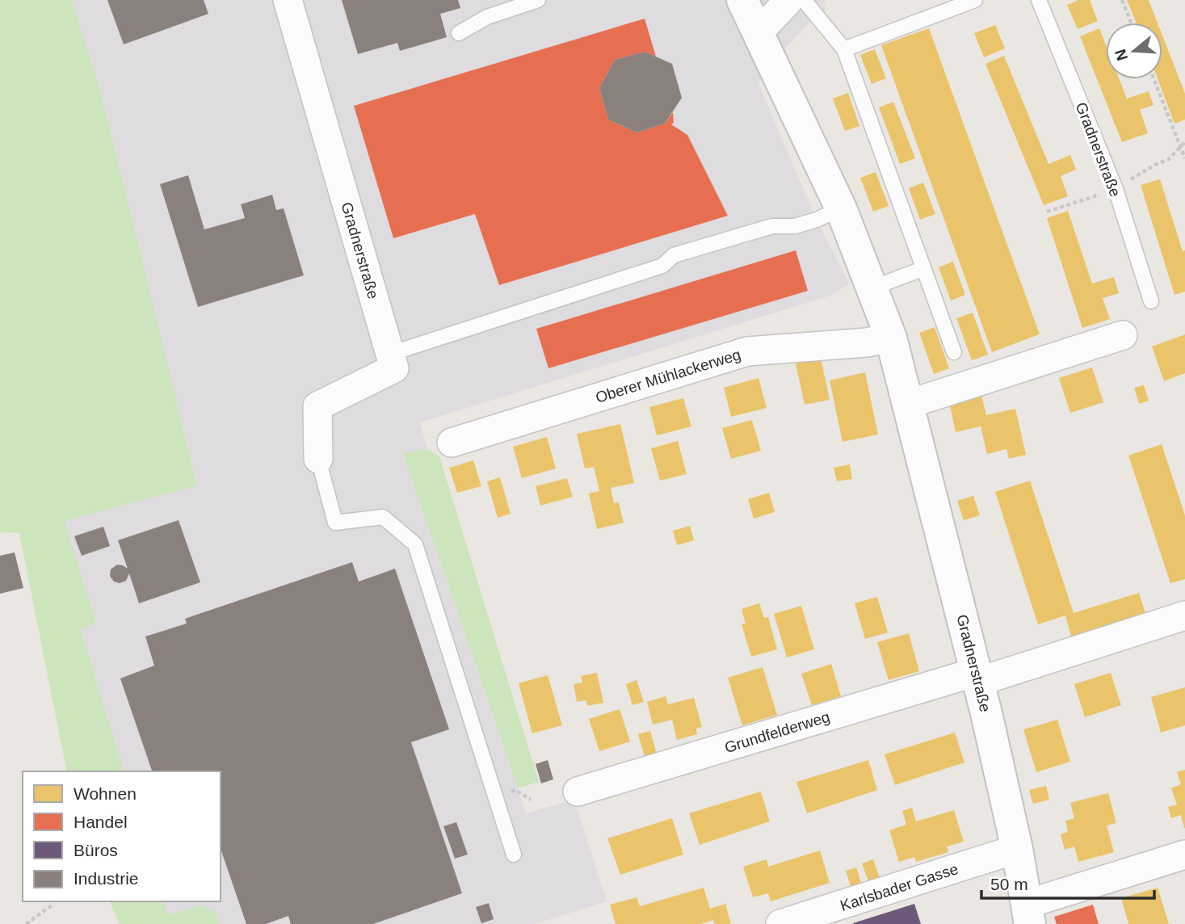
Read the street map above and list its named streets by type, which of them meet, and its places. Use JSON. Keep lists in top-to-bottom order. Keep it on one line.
{"streets":{"main road":["Gradnerstraße"],"street":["Oberer Mühlackerweg","Grundfelderweg","Karlsbader Gasse"]},"crossings":[["Gradnerstraße","Oberer Mühlackerweg"],["Gradnerstraße","Grundfelderweg"],["Gradnerstraße","Karlsbader Gasse"]],"legend":["Wohnen","Handel","Büros","Industrie"],"scale_bar":"50 m","north":"left"}
